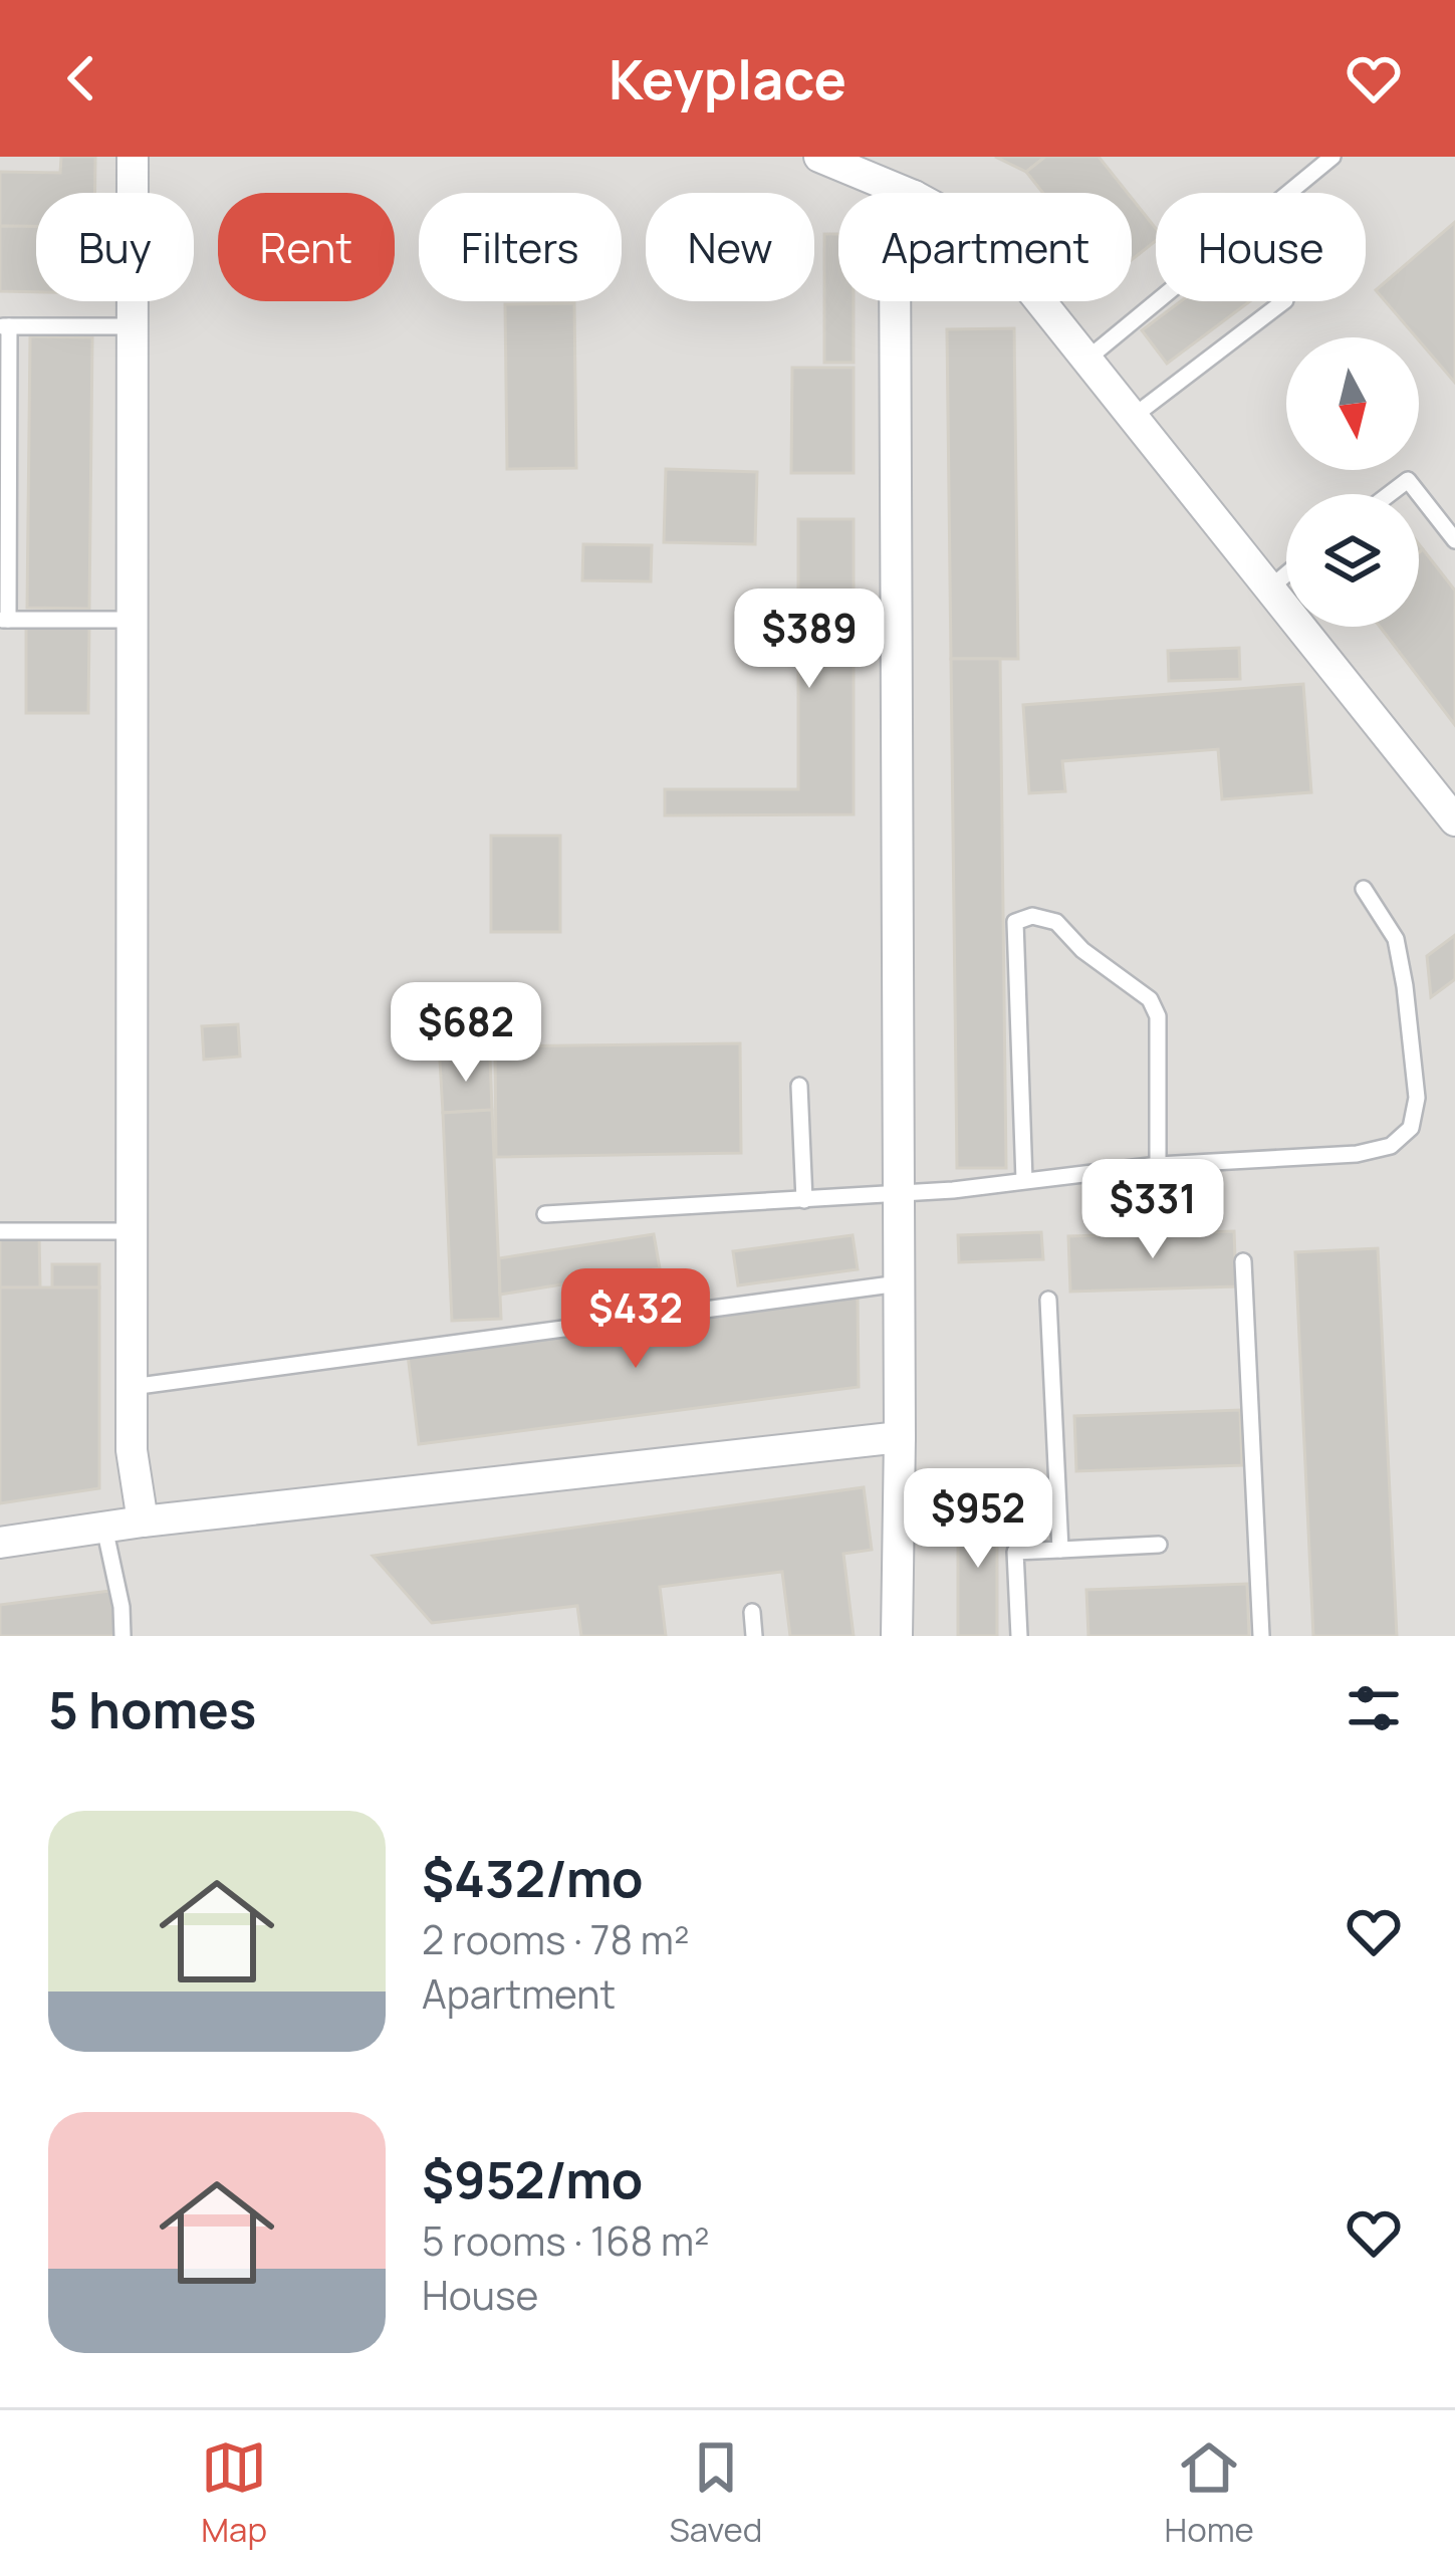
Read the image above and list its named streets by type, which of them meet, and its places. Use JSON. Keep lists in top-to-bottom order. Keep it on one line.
{"north":"bottom","page":{"header":"Keyplace","chip":["Buy","Rent","Filters","New","Apartment","House"],"price":["$389","$682","$331","$432","$952"],"heading":"5 homes","list":[{"name":"$432/mo","note":"2 rooms · 78 m² · Apartment"},{"name":"$952/mo","note":"5 rooms · 168 m² · House"}],"tabs":["Map","Saved","Home"]}}
